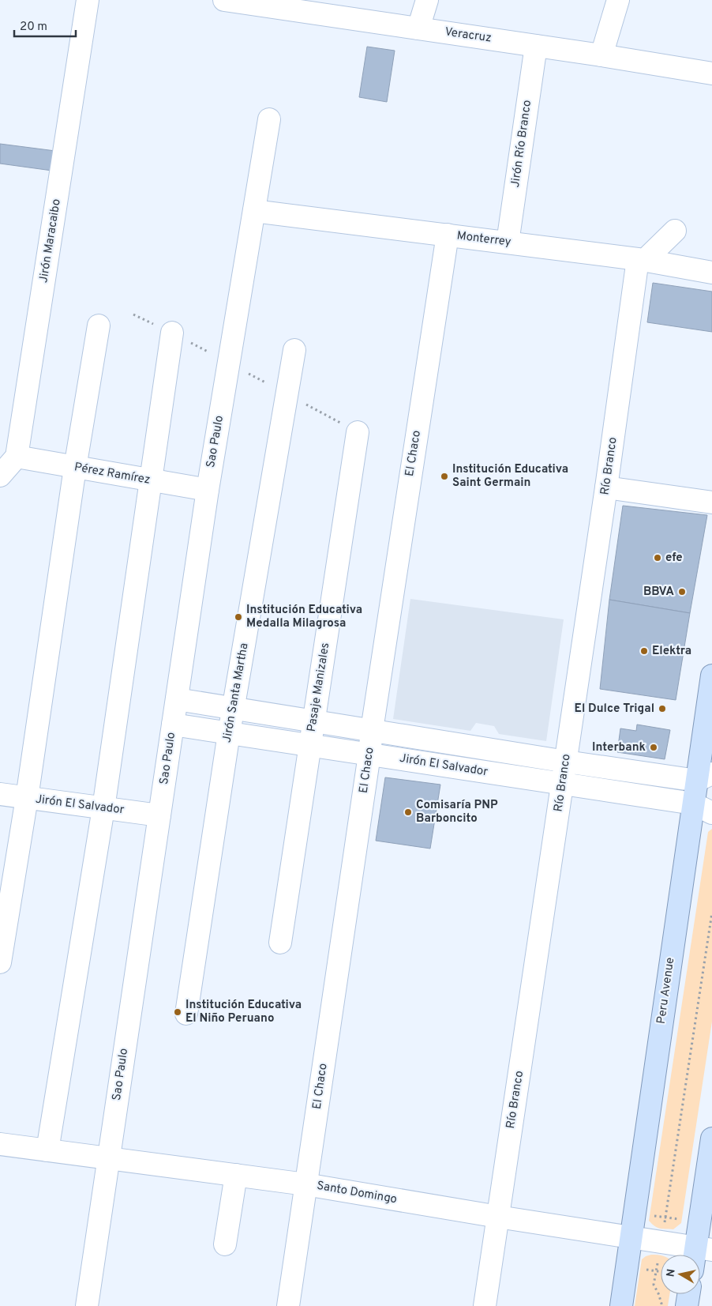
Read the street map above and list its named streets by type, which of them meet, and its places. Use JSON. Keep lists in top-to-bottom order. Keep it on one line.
{"streets":{"main road":["Peru Avenue"],"street":["Veracruz","Jirón Río Branco","Monterrey","Jirón Maracaibo","Sao Paulo","El Chaco","Río Branco","Pérez Ramírez","Pasaje Manizales","Jirón Santa Martha","Jirón El Salvador","Santo Domingo"]},"crossings":[["Veracruz","Jirón Río Branco"],["Jirón Río Branco","Monterrey"],["Monterrey","Sao Paulo"],["Monterrey","El Chaco"],["Monterrey","Río Branco"],["Jirón Maracaibo","Pérez Ramírez"],["Sao Paulo","Pérez Ramírez"],["Sao Paulo","Jirón El Salvador"],["Sao Paulo","Santo Domingo"],["El Chaco","Jirón El Salvador"],["El Chaco","Santo Domingo"],["Río Branco","Jirón El Salvador"],["Río Branco","Santo Domingo"],["Pasaje Manizales","Jirón El Salvador"],["Jirón Santa Martha","Jirón El Salvador"],["Jirón El Salvador","Peru Avenue"],["Peru Avenue","Santo Domingo"]],"places":["Institución Educativa Saint Germain","efe","BBVA","Institución Educativa Medalla Milagrosa","Elektra","El Dulce Trigal","Interbank","Comisaría PNP Barboncito","Institución Educativa El Niño Peruano"],"scale_bar":"20 m","north":"left"}
